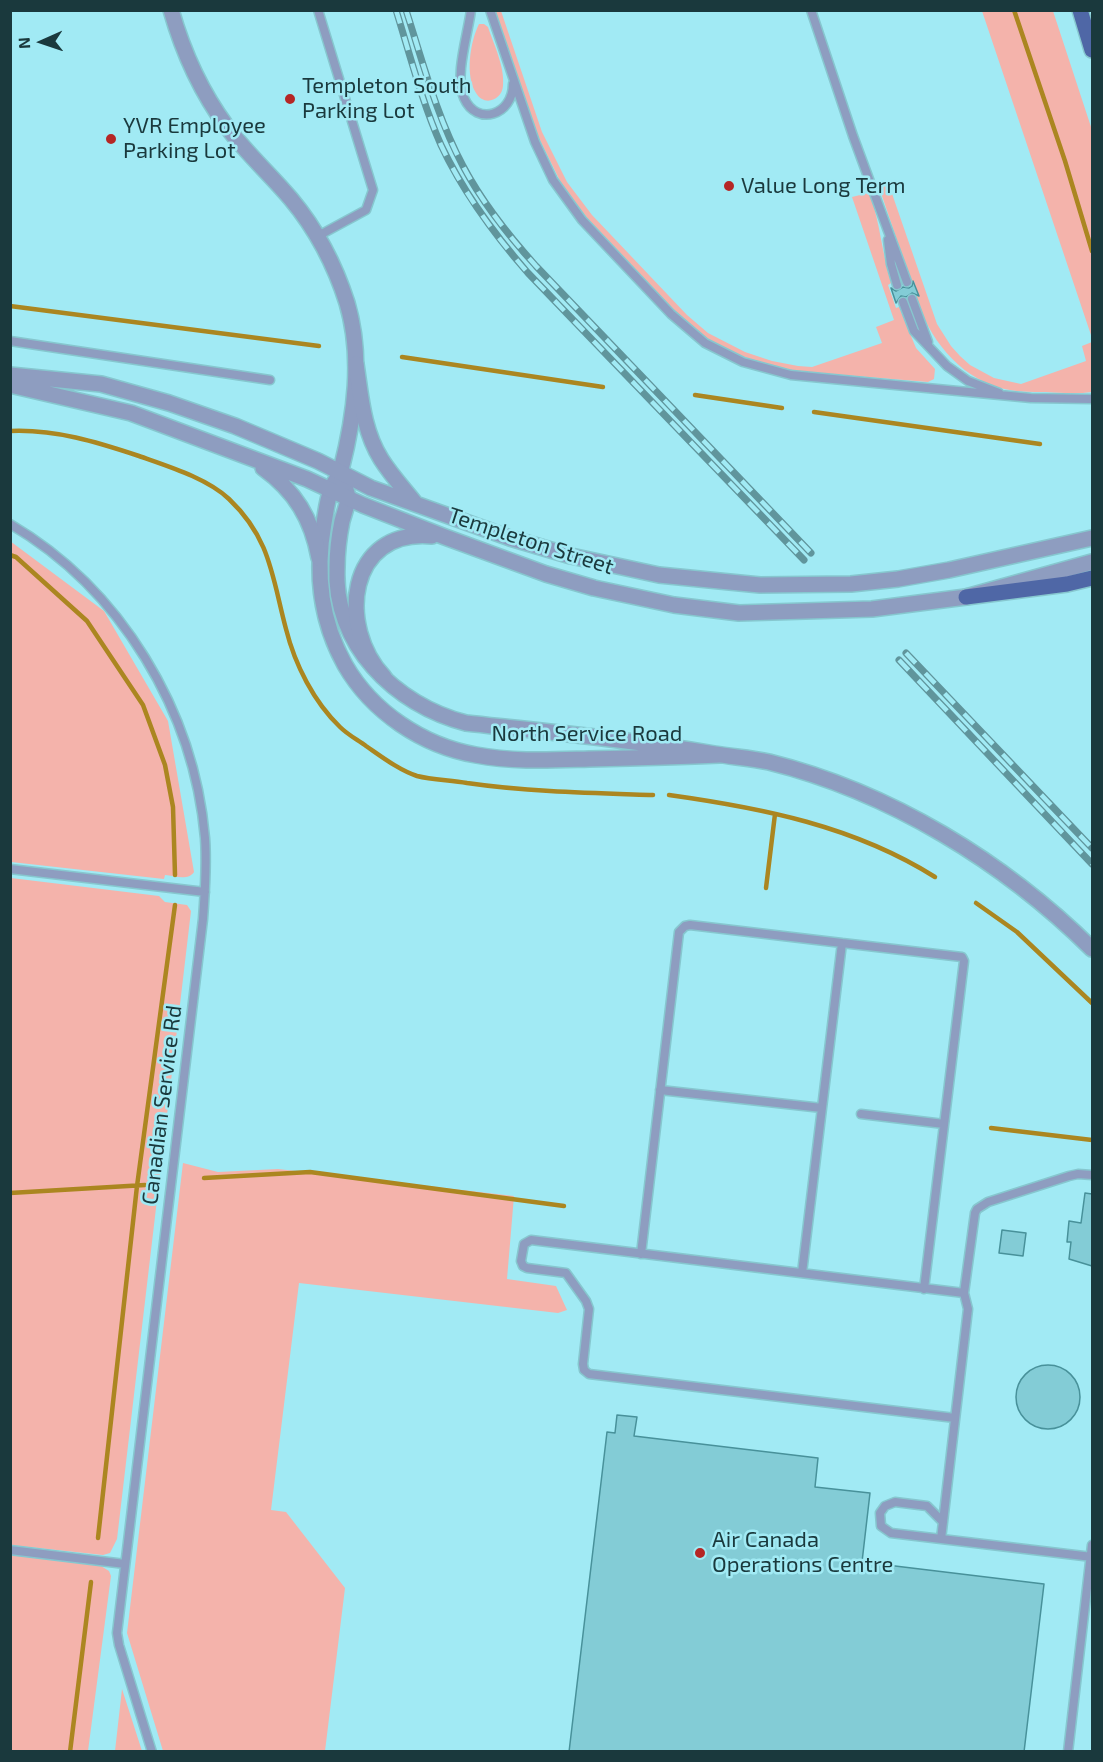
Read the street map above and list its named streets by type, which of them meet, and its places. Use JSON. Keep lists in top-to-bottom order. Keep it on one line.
{"streets":{"street":["Templeton Street","North Service Road"],"lane":["Canadian Service Rd"]},"crossings":[["Templeton Street","North Service Road"]],"places":["Templeton South Parking Lot","YVR Employee Parking Lot","Value Long Term","Air Canada Operations Centre"],"north":"left"}
